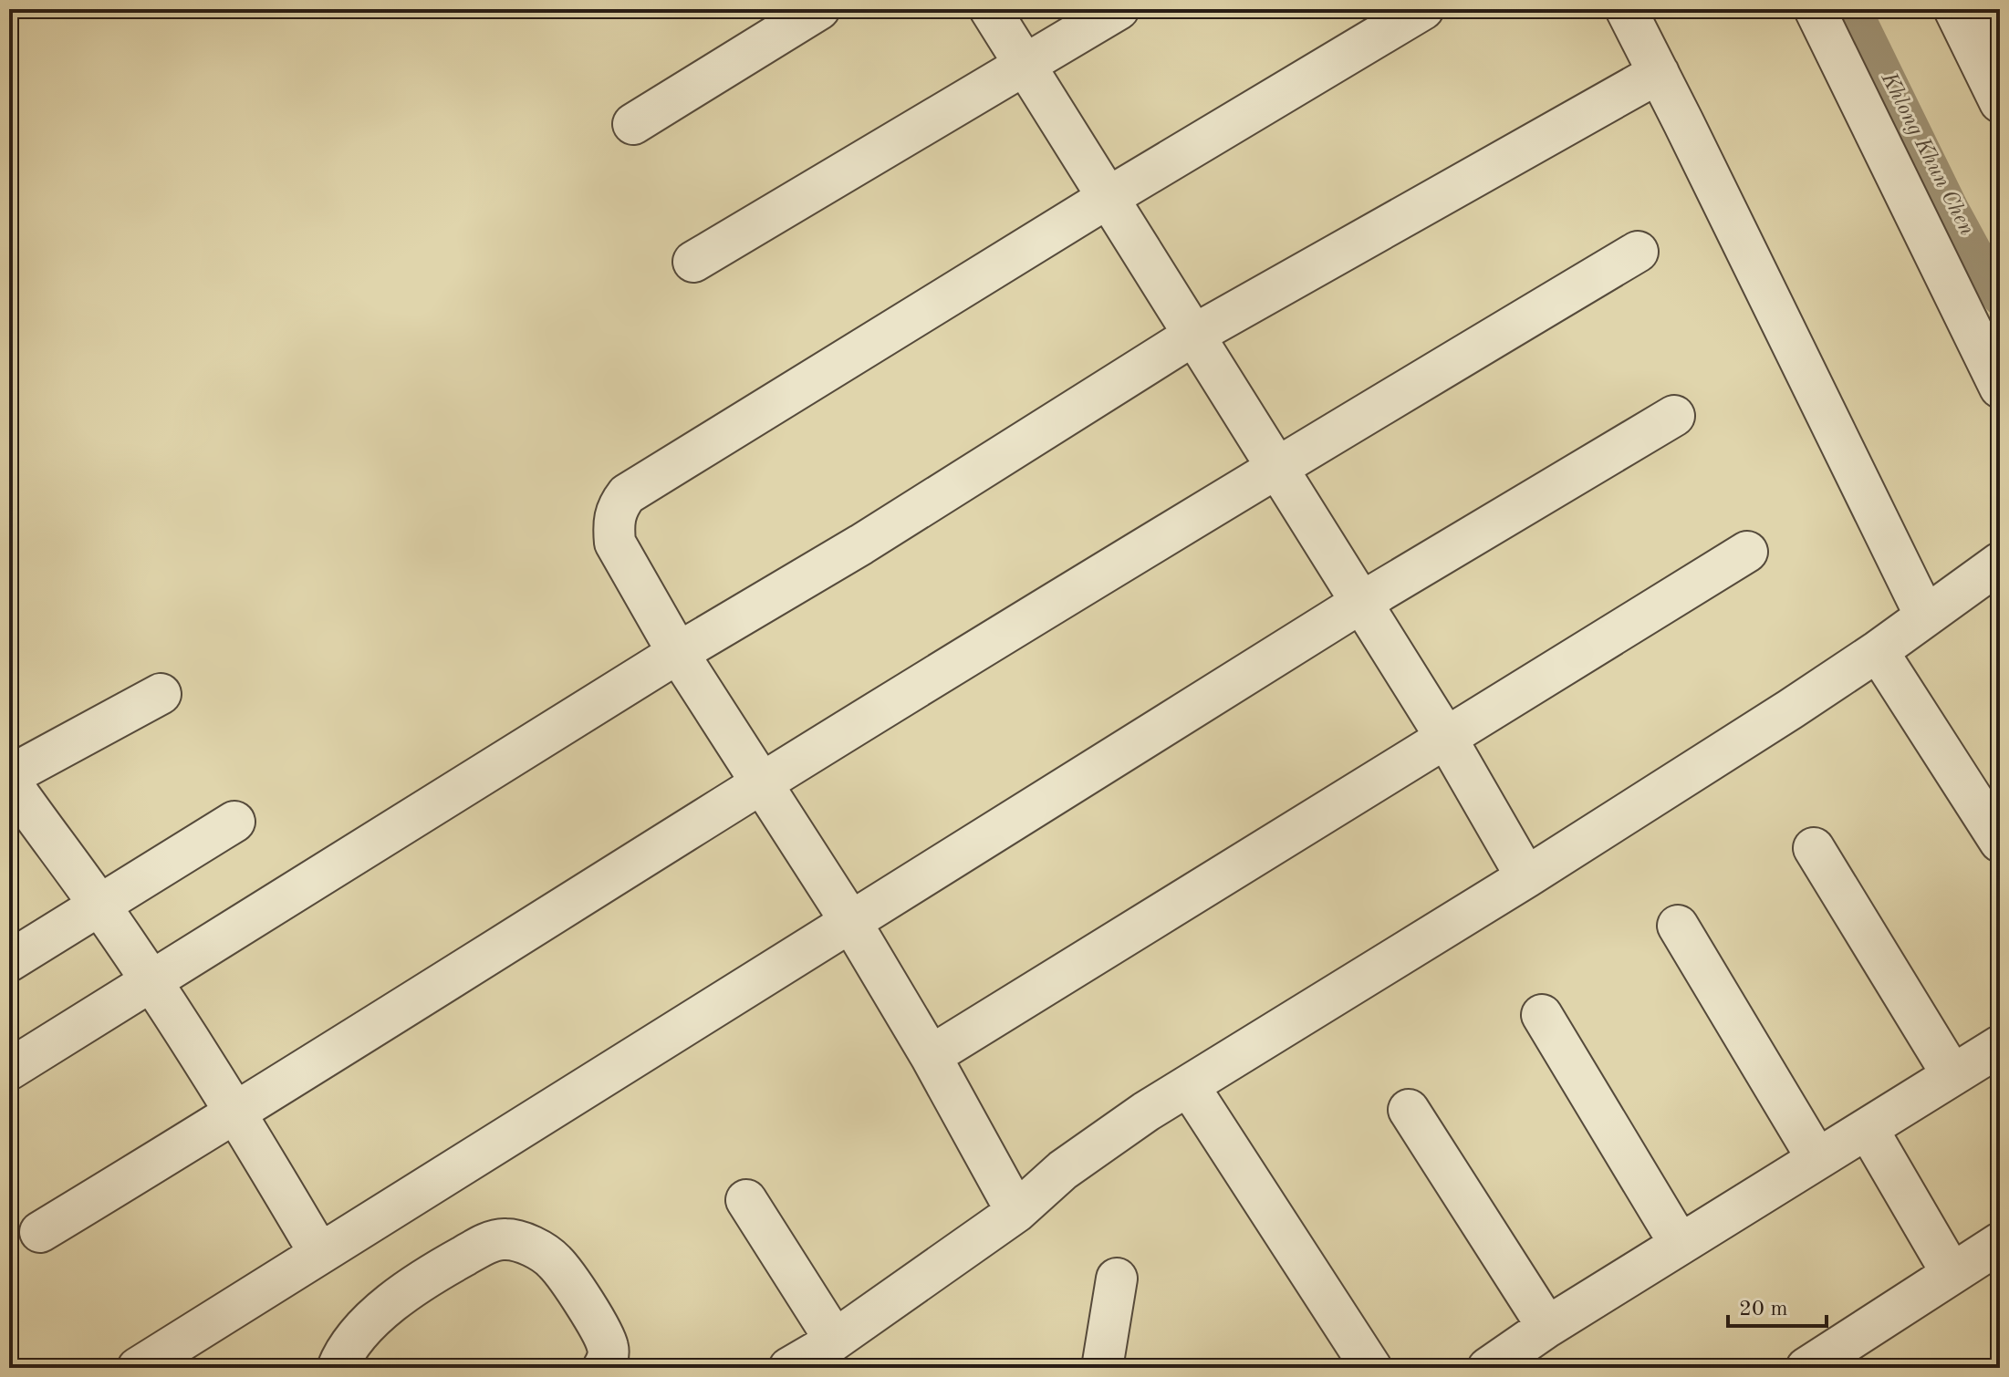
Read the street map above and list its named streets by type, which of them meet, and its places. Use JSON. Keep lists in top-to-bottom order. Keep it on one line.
{"water":["Khlong Khun Chen"],"scale_bar":"20 m"}
